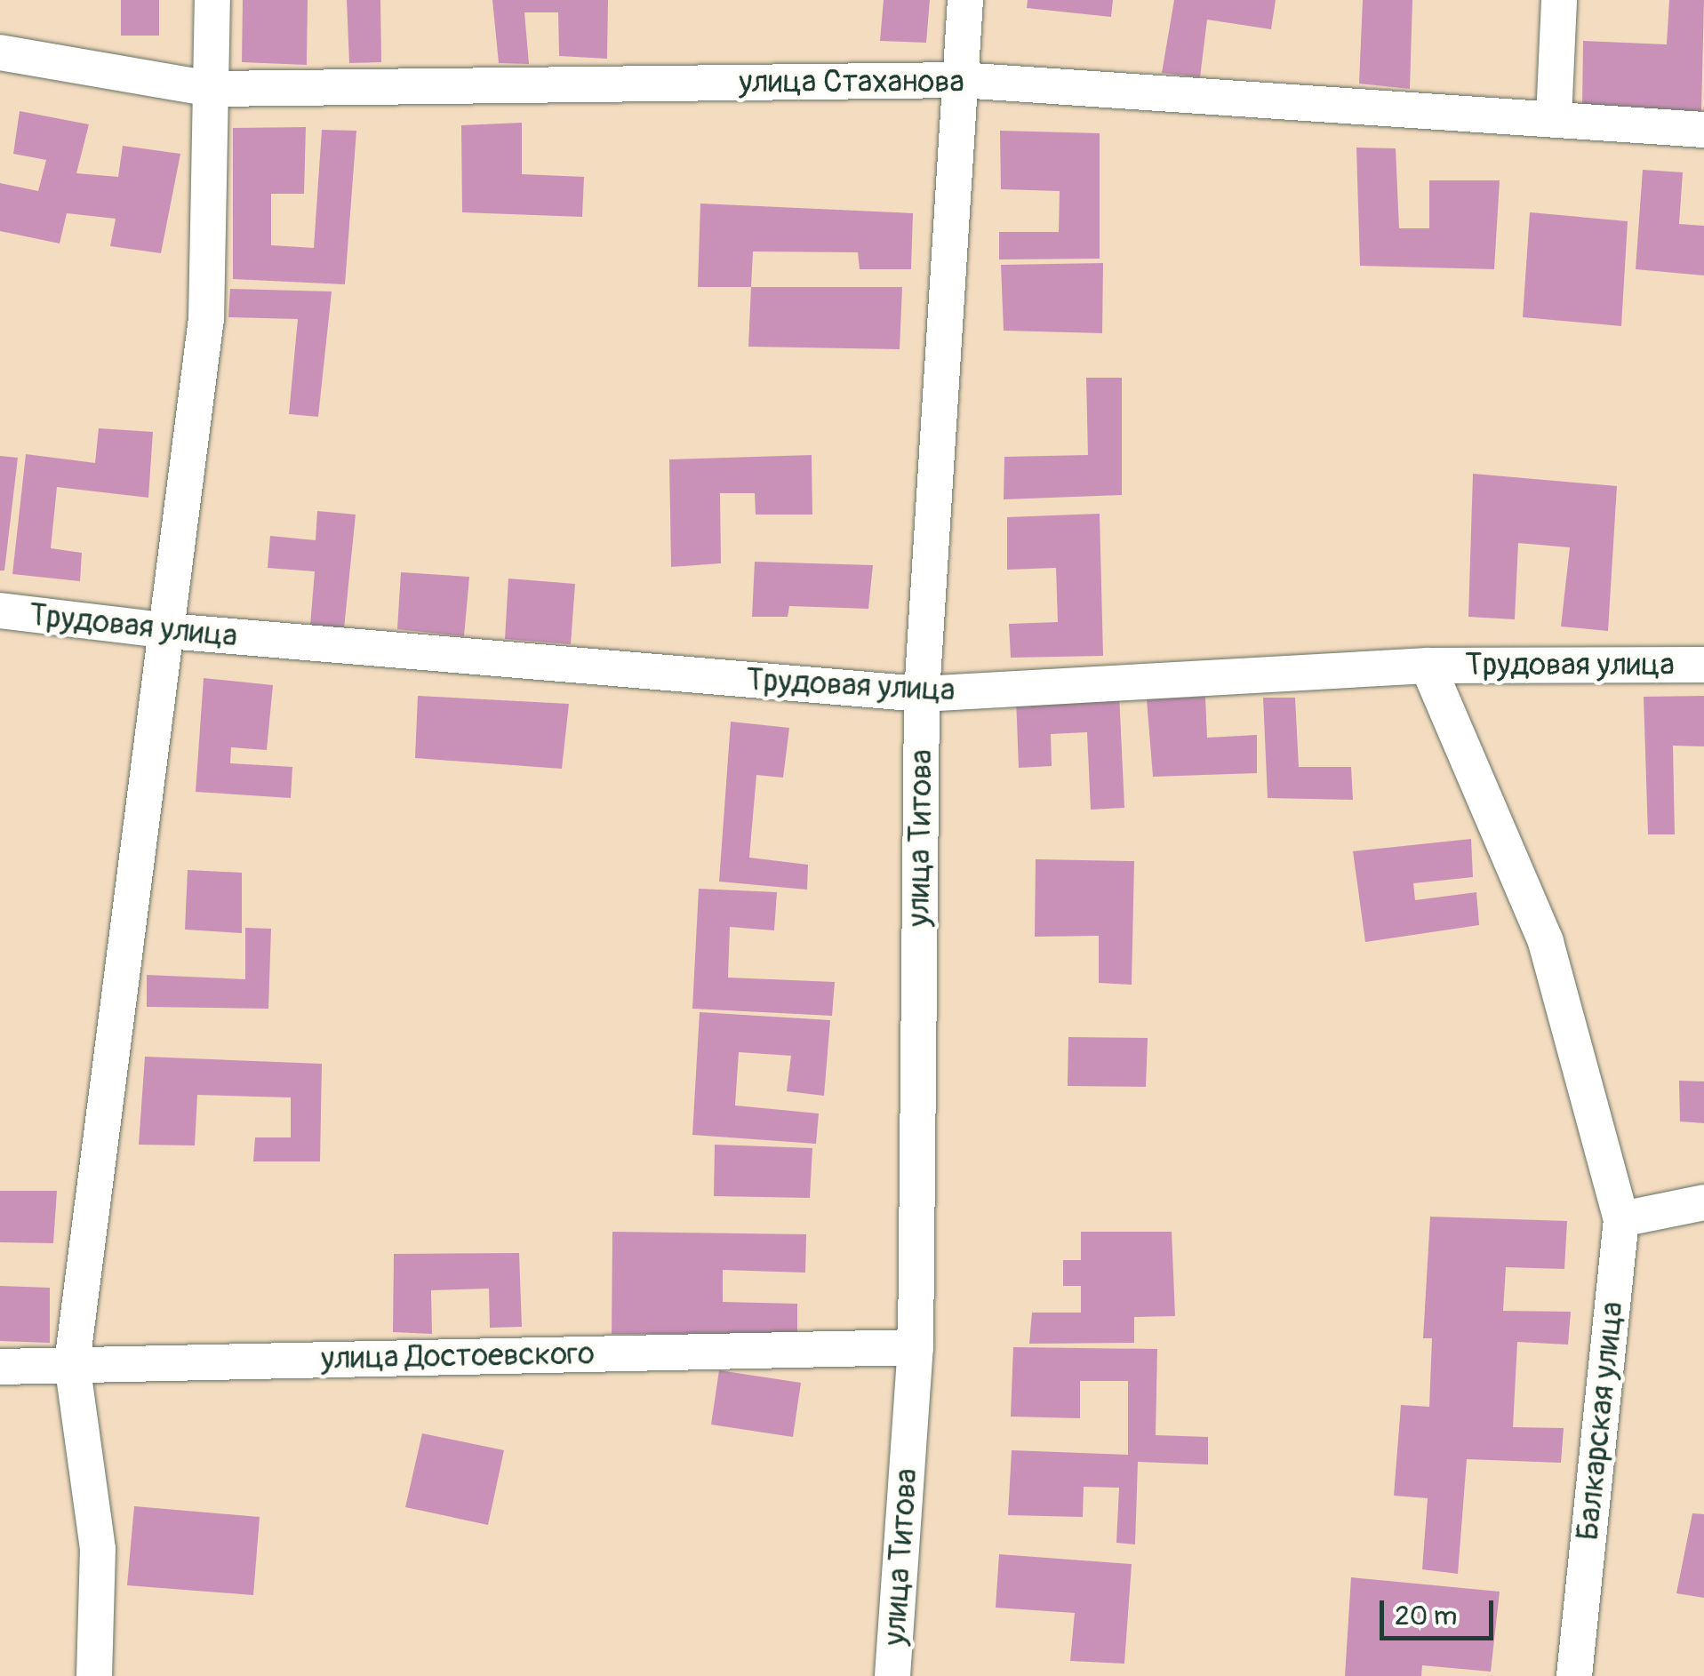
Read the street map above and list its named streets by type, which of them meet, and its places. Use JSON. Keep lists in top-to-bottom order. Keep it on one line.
{"streets":{"street":["улица Стаханова","Трудовая улица","улица Титова","улица Достоевского","Балкарская улица"]},"crossings":[["улица Стаханова","улица Титова"],["Трудовая улица","улица Титова"],["улица Титова","улица Достоевского"]],"scale_bar":"20 m"}
